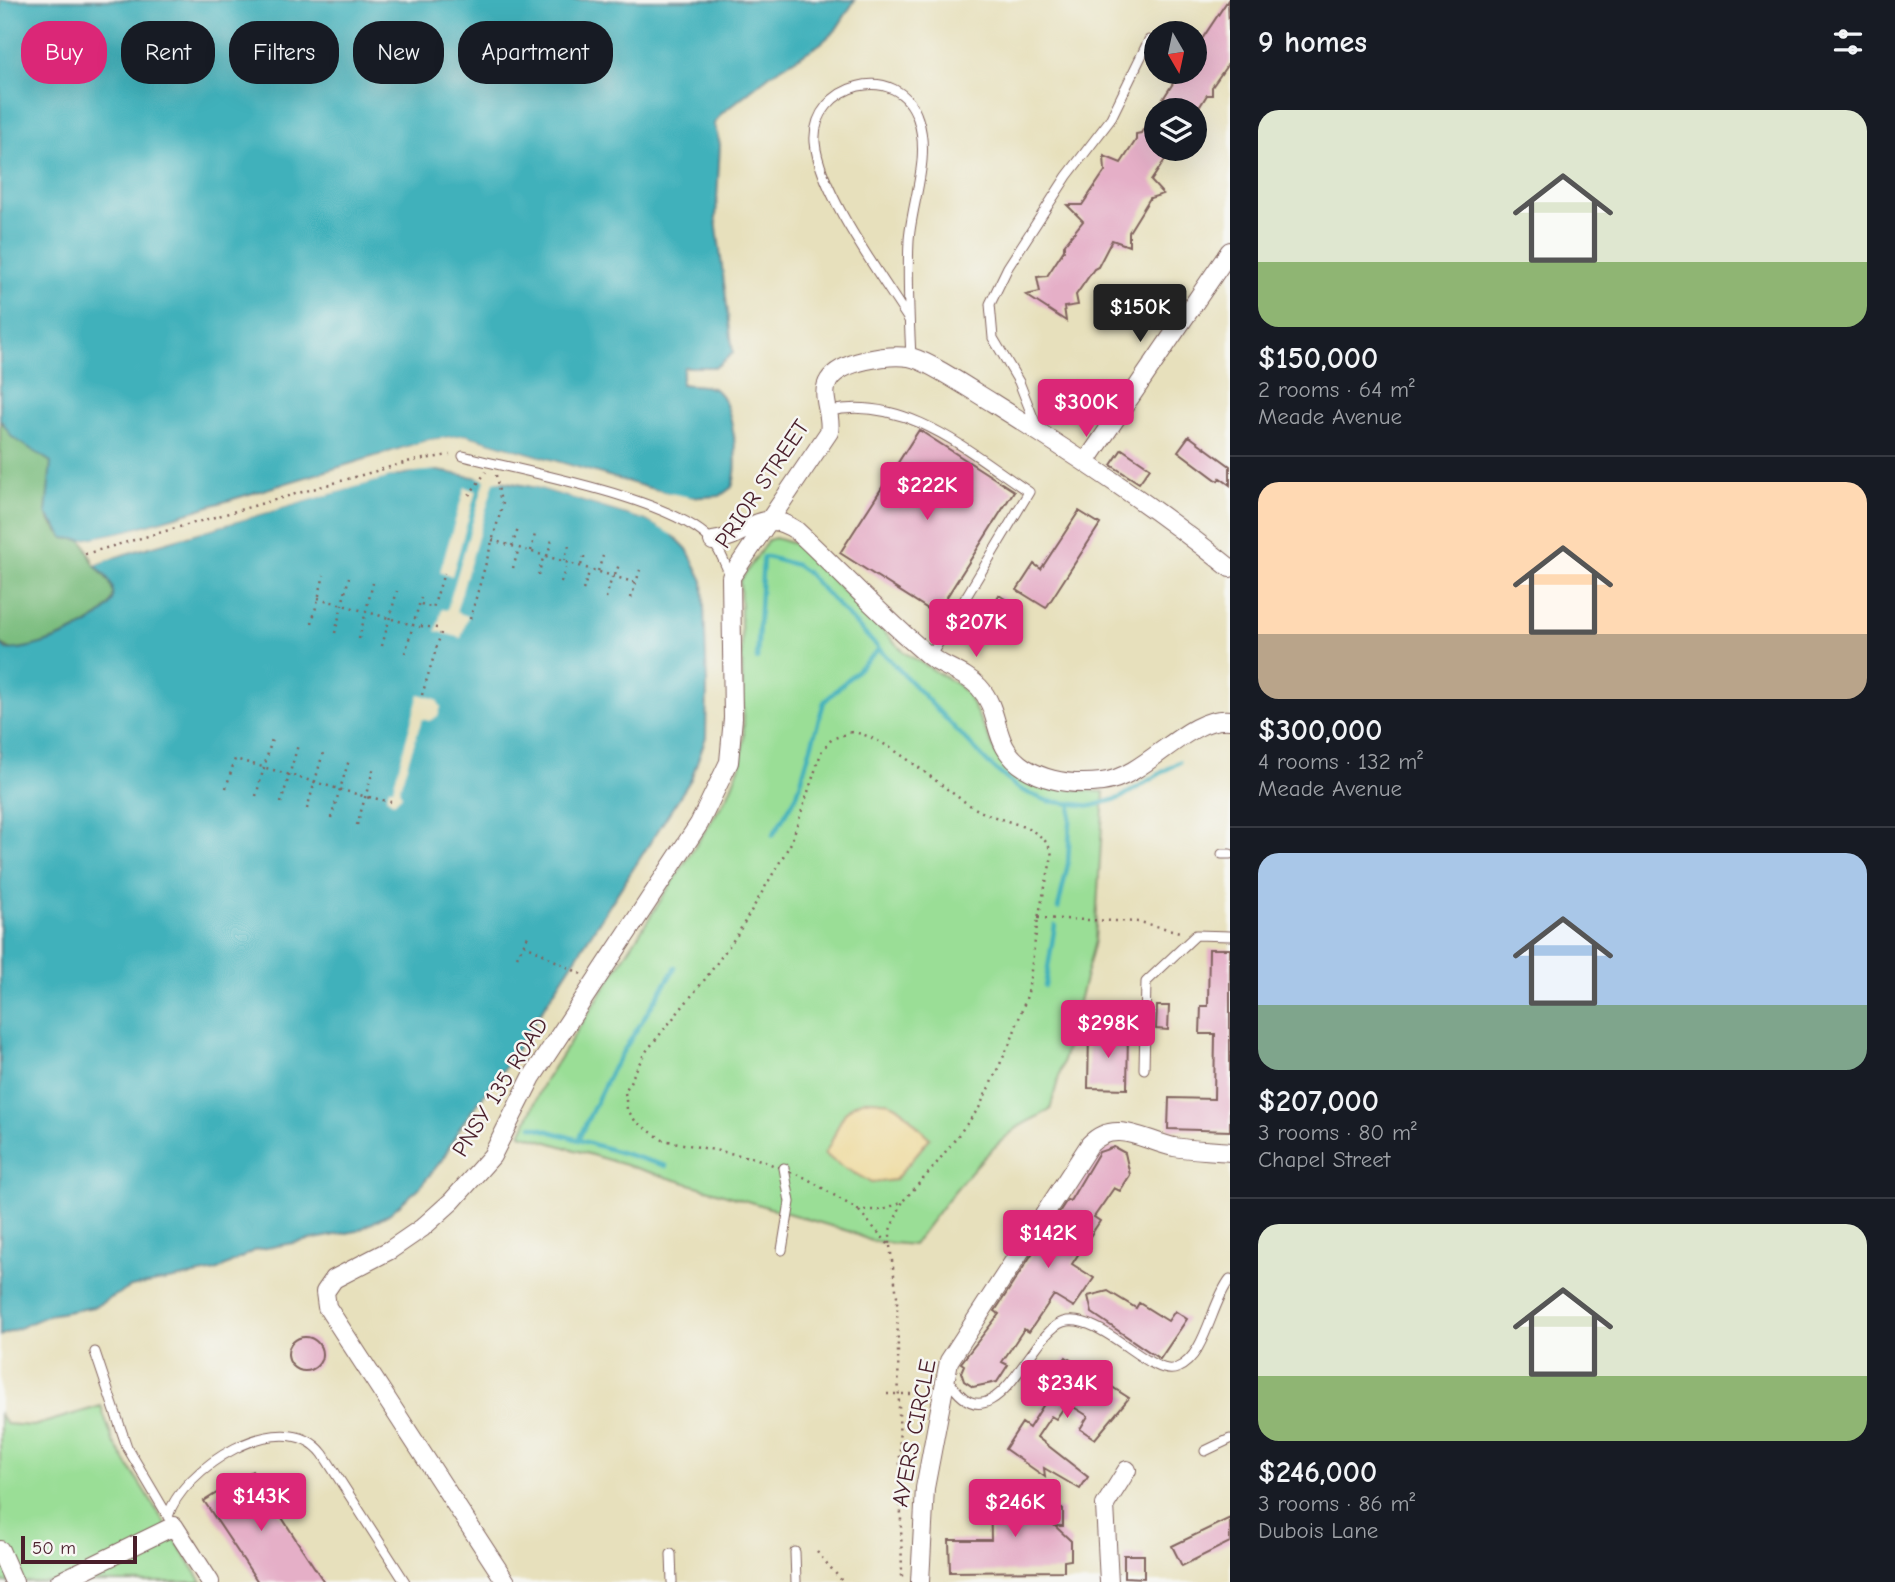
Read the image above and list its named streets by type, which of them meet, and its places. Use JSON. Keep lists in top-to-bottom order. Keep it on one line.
{"streets":{"street":["PRIOR STREET","PNSY 135 ROAD","AYERS CIRCLE"]},"crossings":[["PRIOR STREET","PNSY 135 ROAD"]],"scale_bar":"50 m","north":"bottom","page":{"heading":"9 homes","chip":["Buy","Rent","Filters","New","Apartment"],"list":[{"name":"$150,000","note":"2 rooms · 64 m² · Meade Avenue"},{"name":"$300,000","note":"4 rooms · 132 m² · Meade Avenue"},{"name":"$207,000","note":"3 rooms · 80 m² · Chapel Street"},{"name":"$246,000","note":"3 rooms · 86 m² · Dubois Lane"}],"price":["$150K","$300K","$222K","$207K","$298K","$142K","$234K","$143K","$246K"],"scale":"50 m"}}
